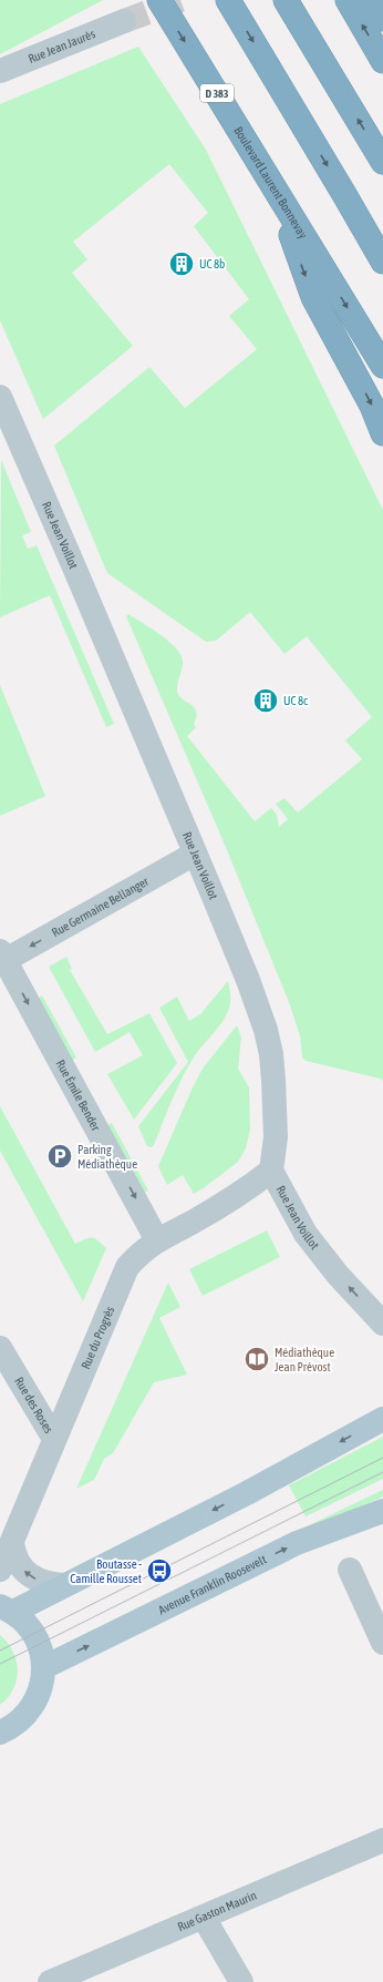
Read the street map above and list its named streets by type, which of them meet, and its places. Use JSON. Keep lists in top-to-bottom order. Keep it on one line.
{"streets":{"highway":["D 383","Boulevard Laurent Bonnevay"],"main road":["Avenue Franklin Roosevelt"],"street":["Rue Jean Jaurès","Rue Jean Voillot","Rue Germaine Bellanger","Rue Émile Bender","Rue du Progrès","Rue des Roses","Rue Gaston Maurin"]},"crossings":[["Rue Jean Voillot","Rue Germaine Bellanger"],["Rue Jean Voillot","Rue du Progrès"],["Rue Germaine Bellanger","Rue Émile Bender"],["Rue Émile Bender","Rue du Progrès"],["Rue du Progrès","Rue des Roses"]],"one_way":["Rue Germaine Bellanger","Rue Émile Bender"],"places":{"building":["UC 8b","UC 8c"],"parking":["Parking Médiathèque"],"library":["Médiathèque Jean Prévost"],"bus stop":["Boutasse - Camille Rousset"]}}
